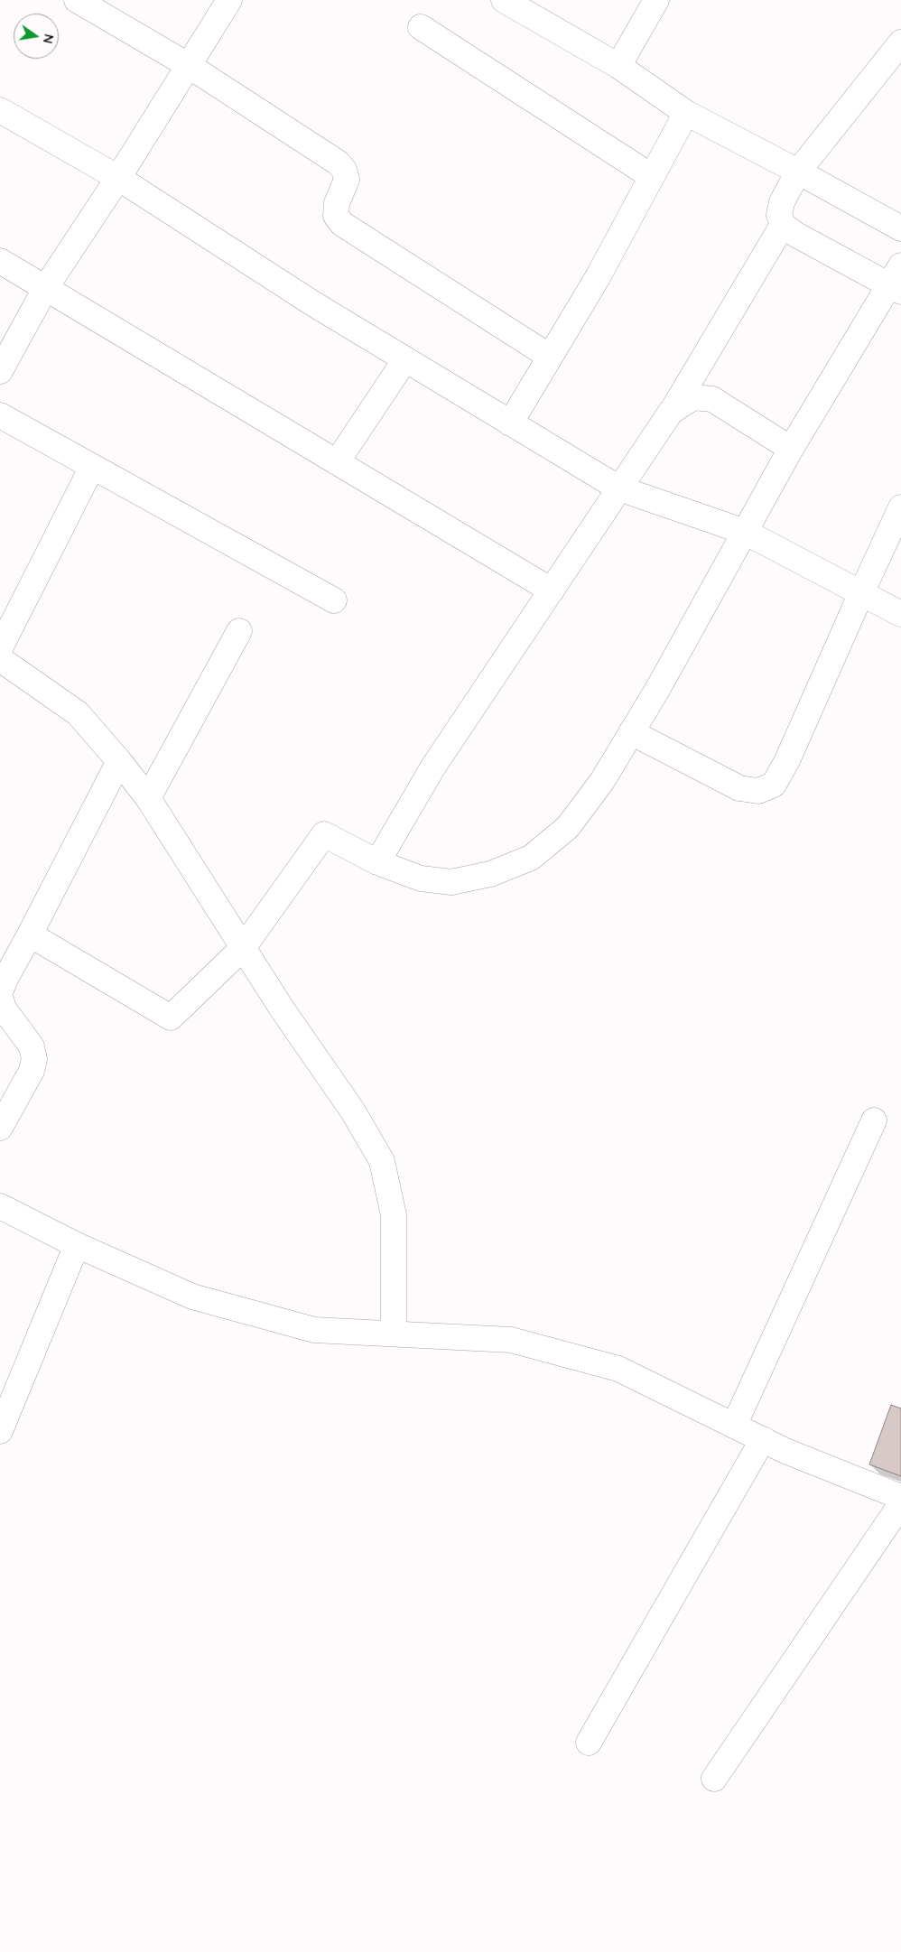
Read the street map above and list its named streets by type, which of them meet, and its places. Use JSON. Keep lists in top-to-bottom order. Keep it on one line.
{"north":"right"}
